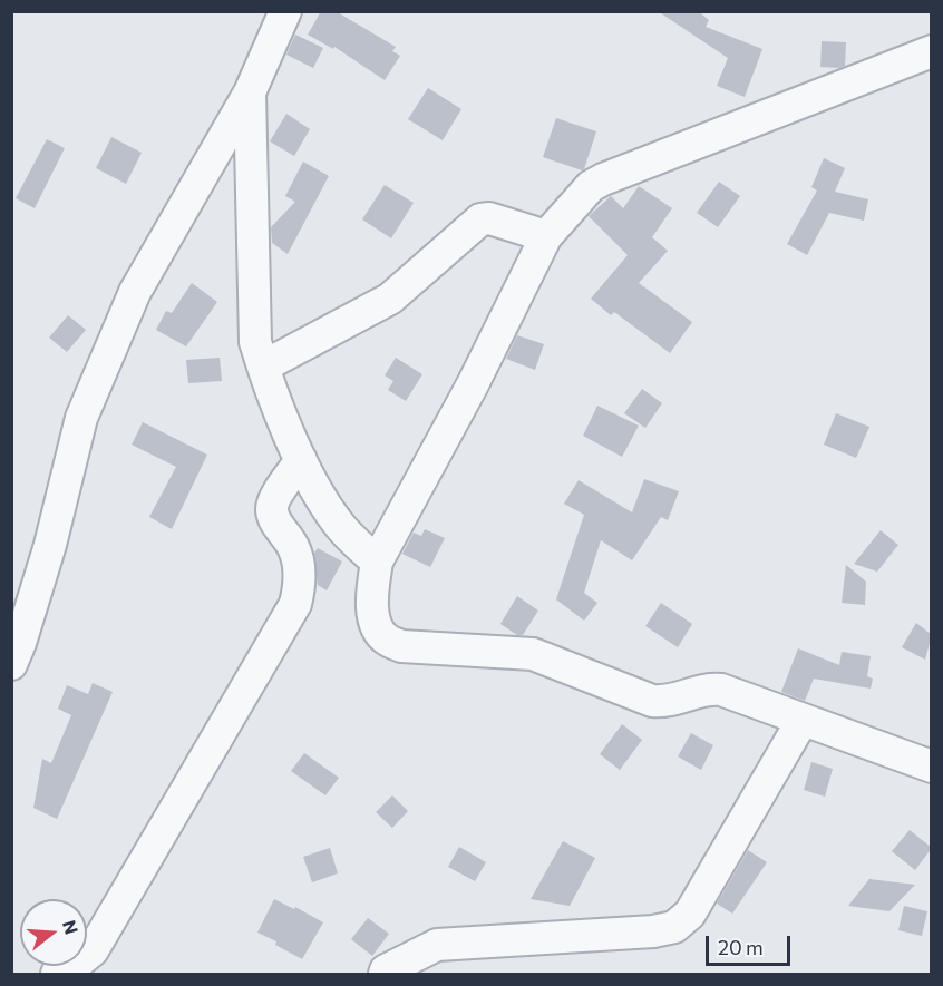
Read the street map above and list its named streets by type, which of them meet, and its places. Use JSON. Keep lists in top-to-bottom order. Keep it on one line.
{"scale_bar":"20 m","north":"right"}
